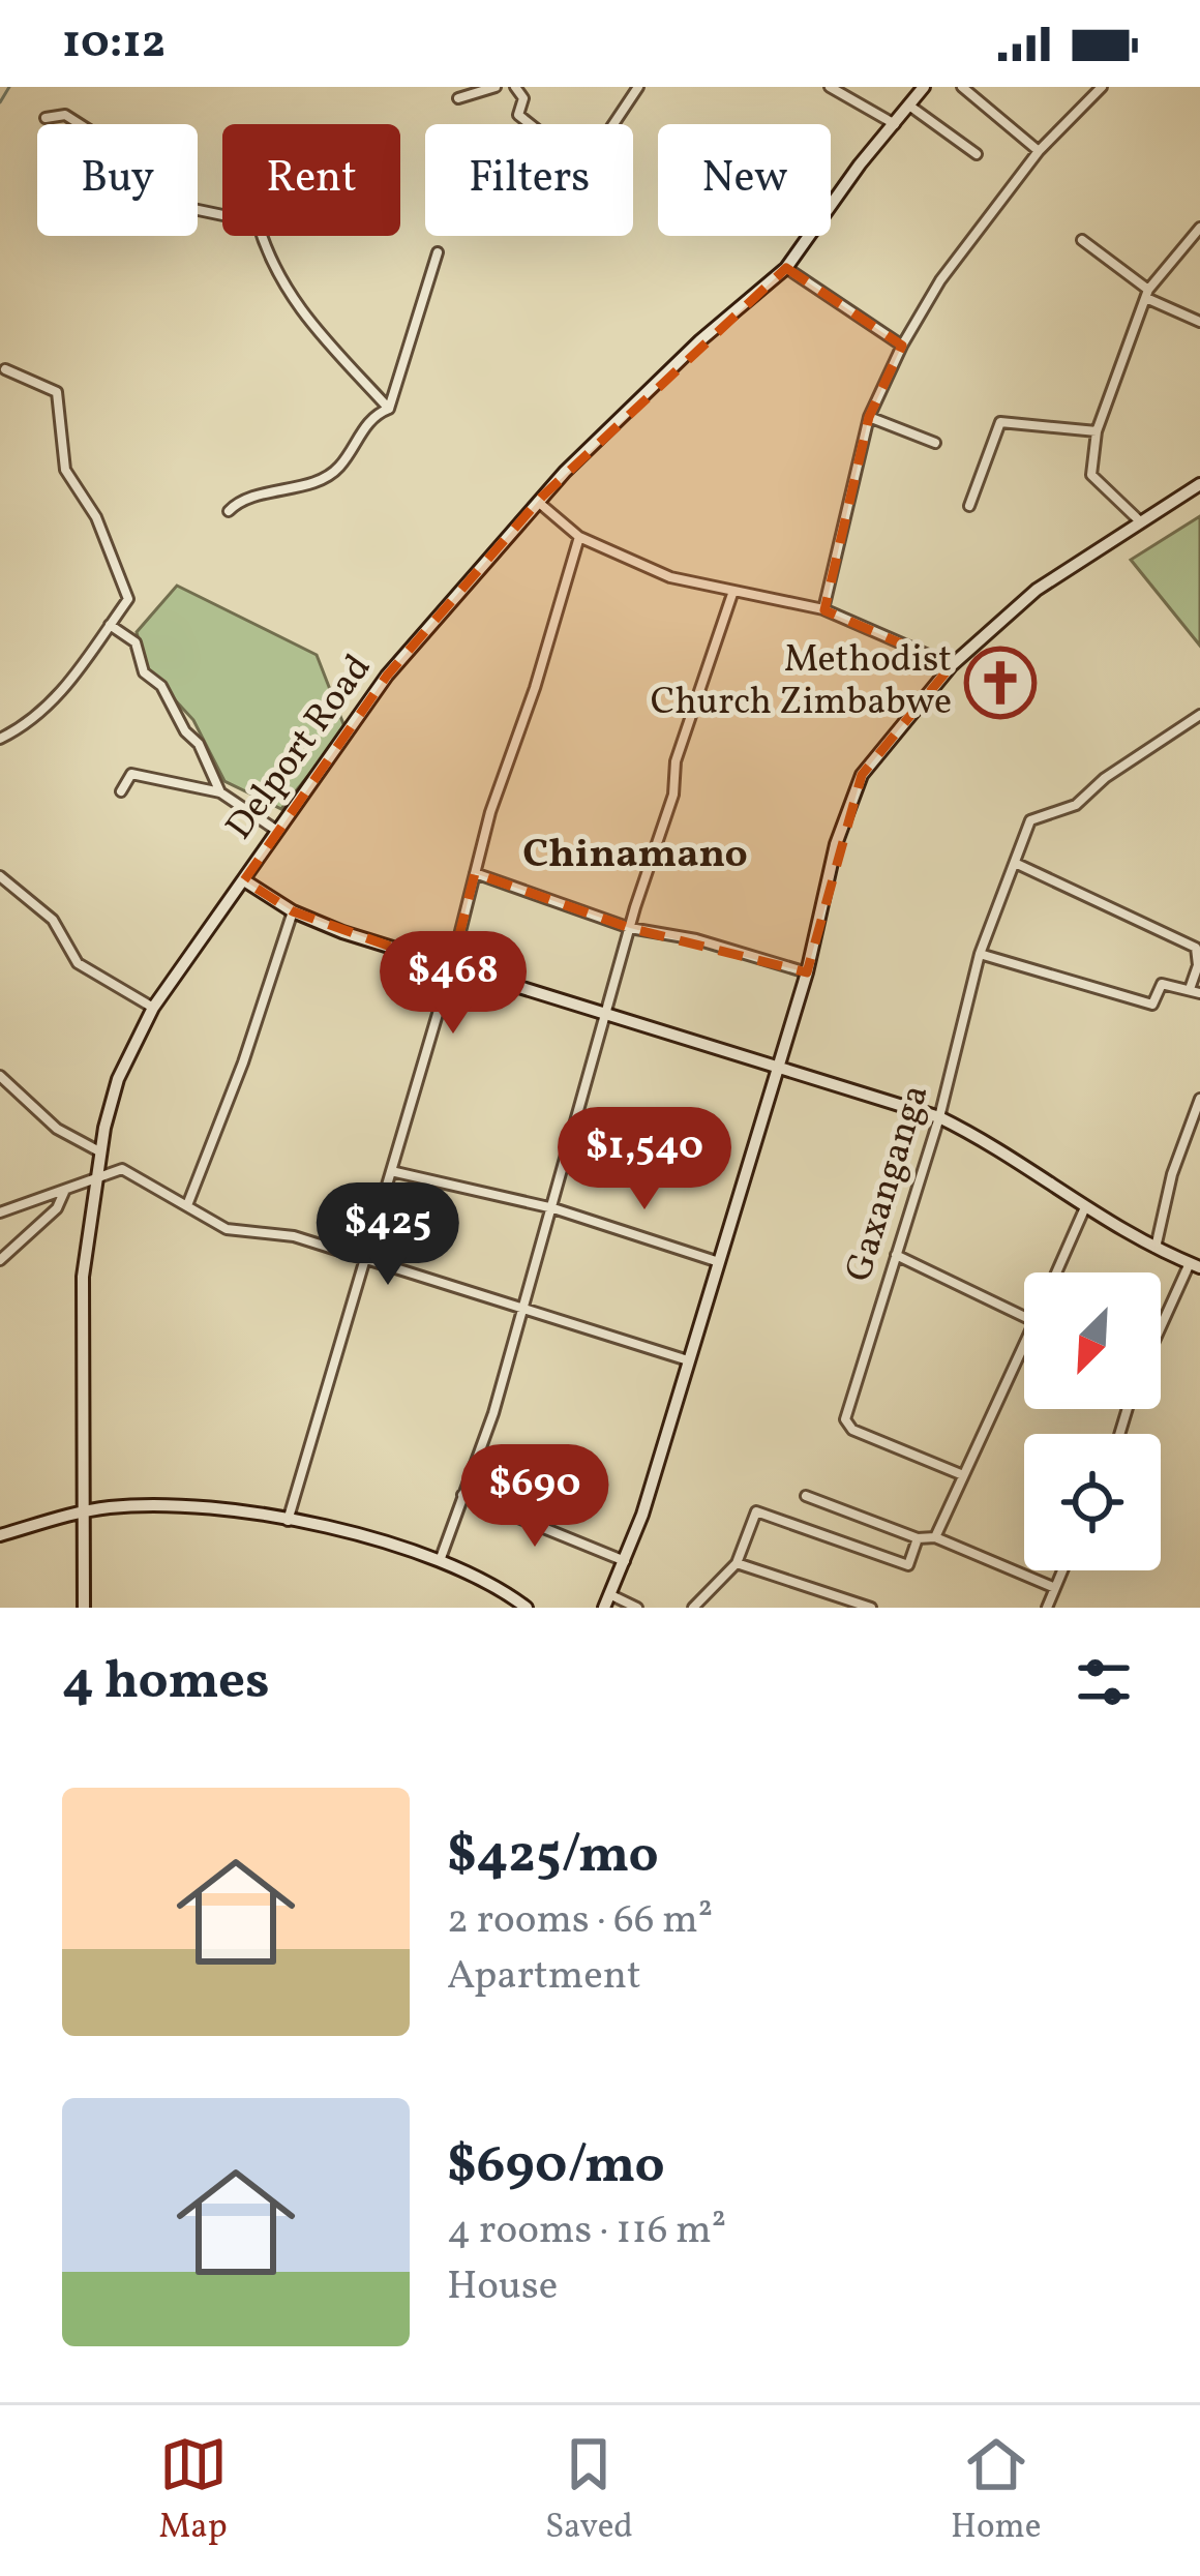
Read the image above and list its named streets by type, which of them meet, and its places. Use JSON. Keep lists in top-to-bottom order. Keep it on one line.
{"streets":{"street":["Delport Road","Gaxanganga"]},"districts":["Chinamano"],"places":{"church":["Methodist Church Zimbabwe"]},"north":"bottom left","page":{"status":"10:12","chip":["Buy","Rent","Filters","New"],"price":["$468","$1,540","$425","$690"],"heading":"4 homes","list":[{"name":"$425/mo","note":"2 rooms · 66 m² · Apartment"},{"name":"$690/mo","note":"4 rooms · 116 m² · House"}],"tabs":["Map","Saved","Home"]}}
